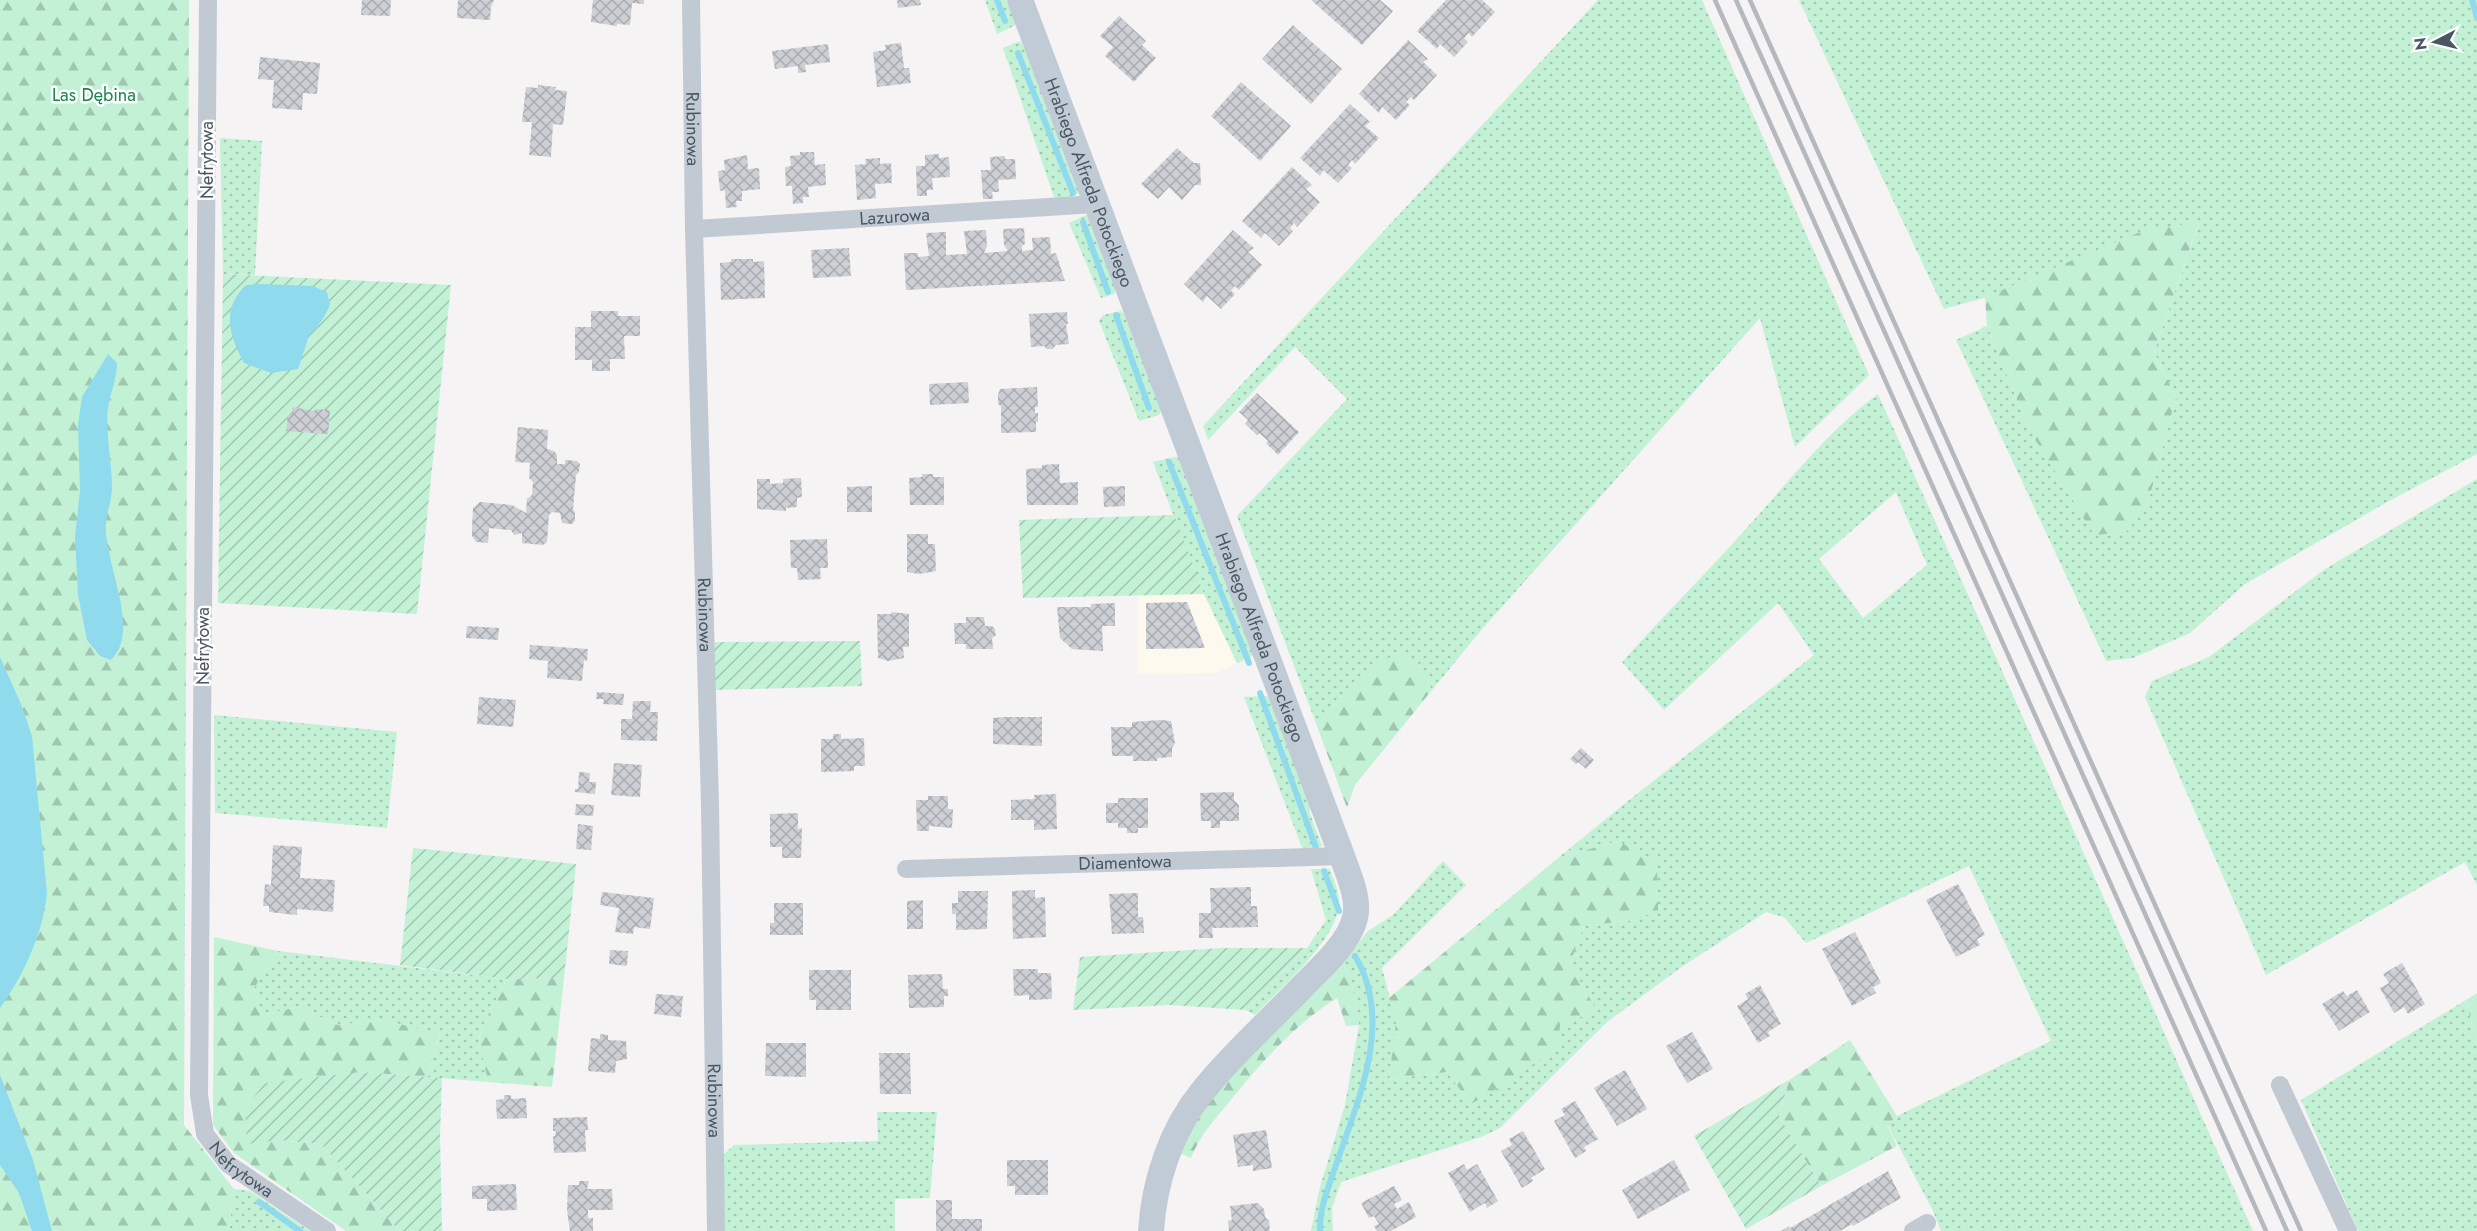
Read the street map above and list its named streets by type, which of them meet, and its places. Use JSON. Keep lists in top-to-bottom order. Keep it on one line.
{"streets":{"street":["Rubinowa","Nefrytowa","Hrabiego Alfreda Potockiego","Lazurowa","Diamentowa"]},"crossings":[["Rubinowa","Lazurowa"],["Hrabiego Alfreda Potockiego","Lazurowa"],["Hrabiego Alfreda Potockiego","Diamentowa"]],"parks":["Las Dębina"],"north":"left"}
